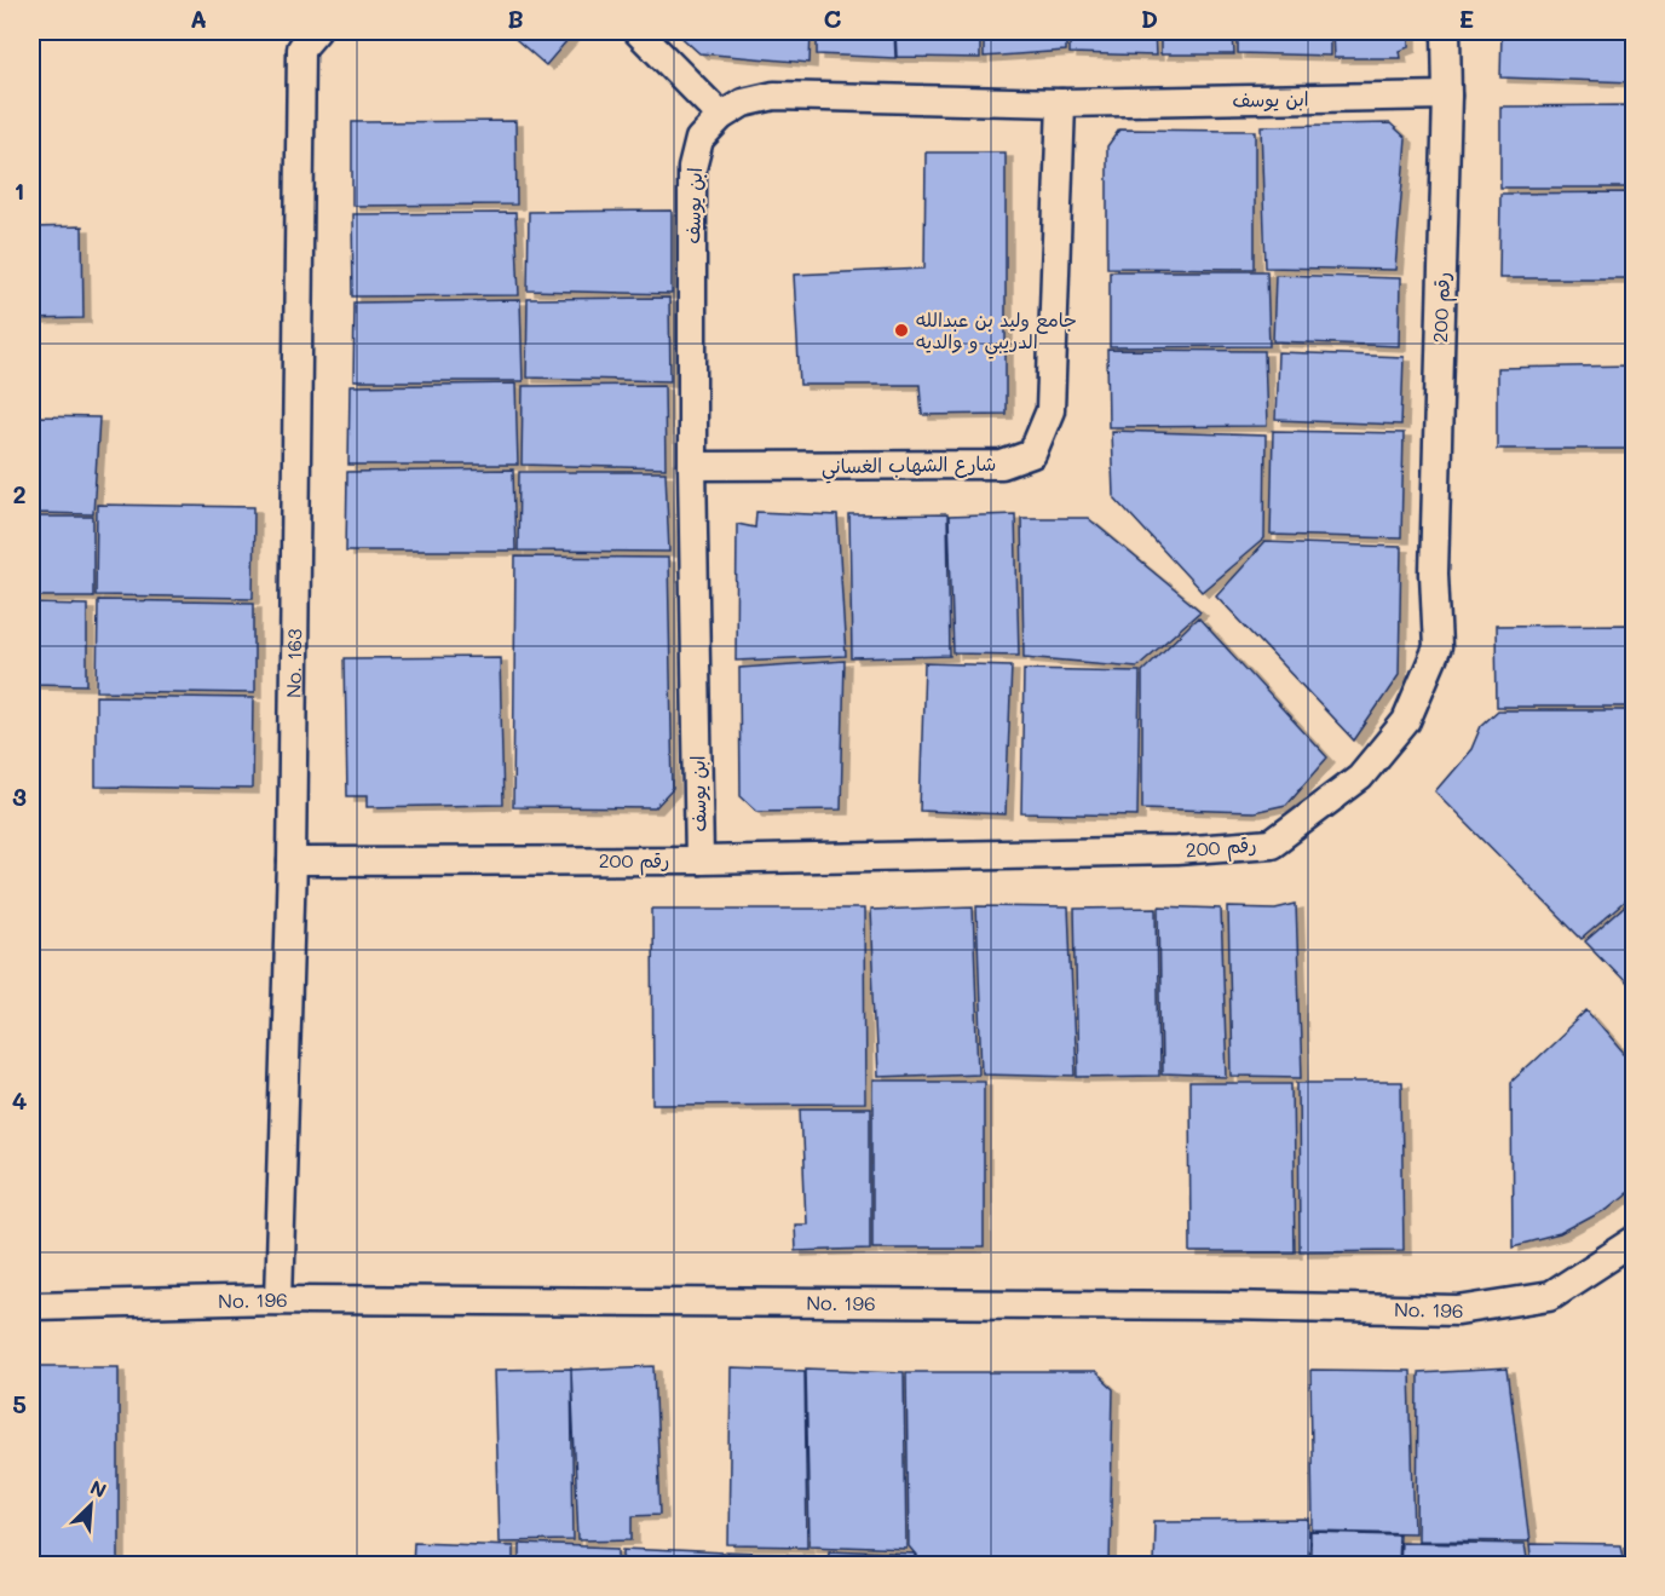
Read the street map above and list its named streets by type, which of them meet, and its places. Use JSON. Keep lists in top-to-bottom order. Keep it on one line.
{"streets":{"street":["ابن يوسف","رقم 200","شارع الشهاب الغساني","No. 163","No. 196"]},"crossings":[["ابن يوسف","رقم 200"],["ابن يوسف","شارع الشهاب الغساني"],["رقم 200","No. 163"],["No. 163","No. 196"]],"places":["جامع وليد بن عبدالله الدريبي و والديه"],"north":"top right","grid":{"columns":["A","B","C","D","E"],"rows":["1","2","3","4","5"]}}
